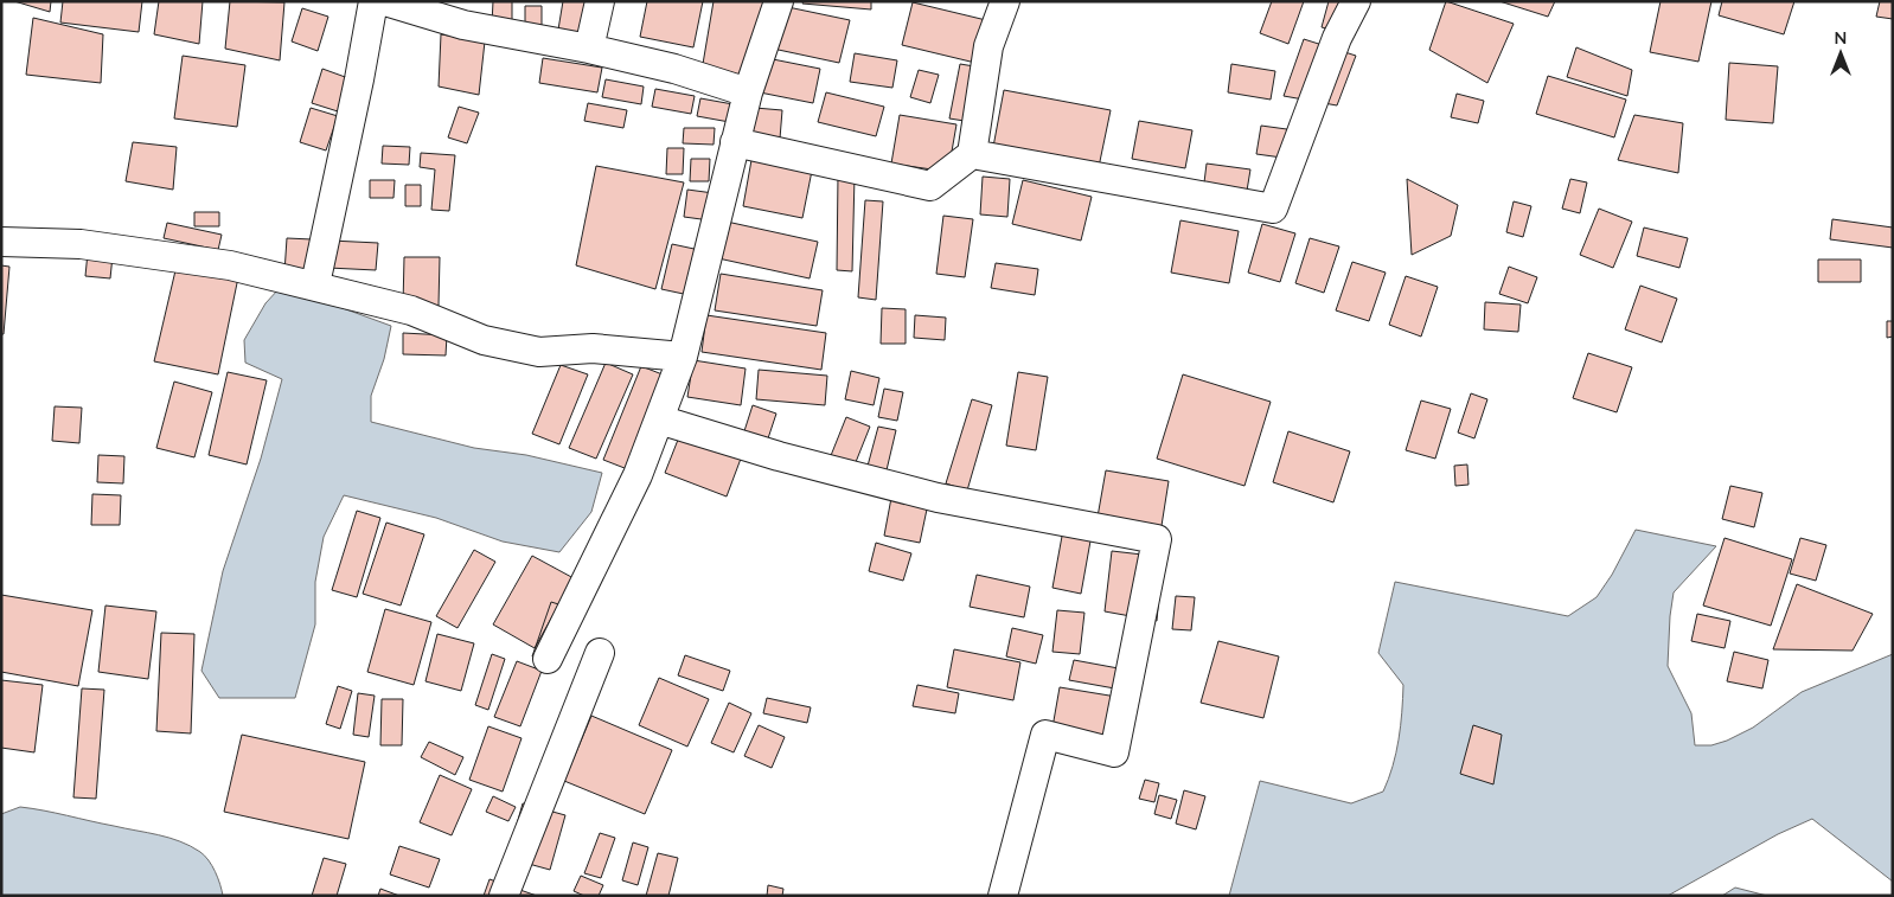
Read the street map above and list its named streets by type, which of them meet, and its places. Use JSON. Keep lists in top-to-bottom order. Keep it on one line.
{"north":"top"}
